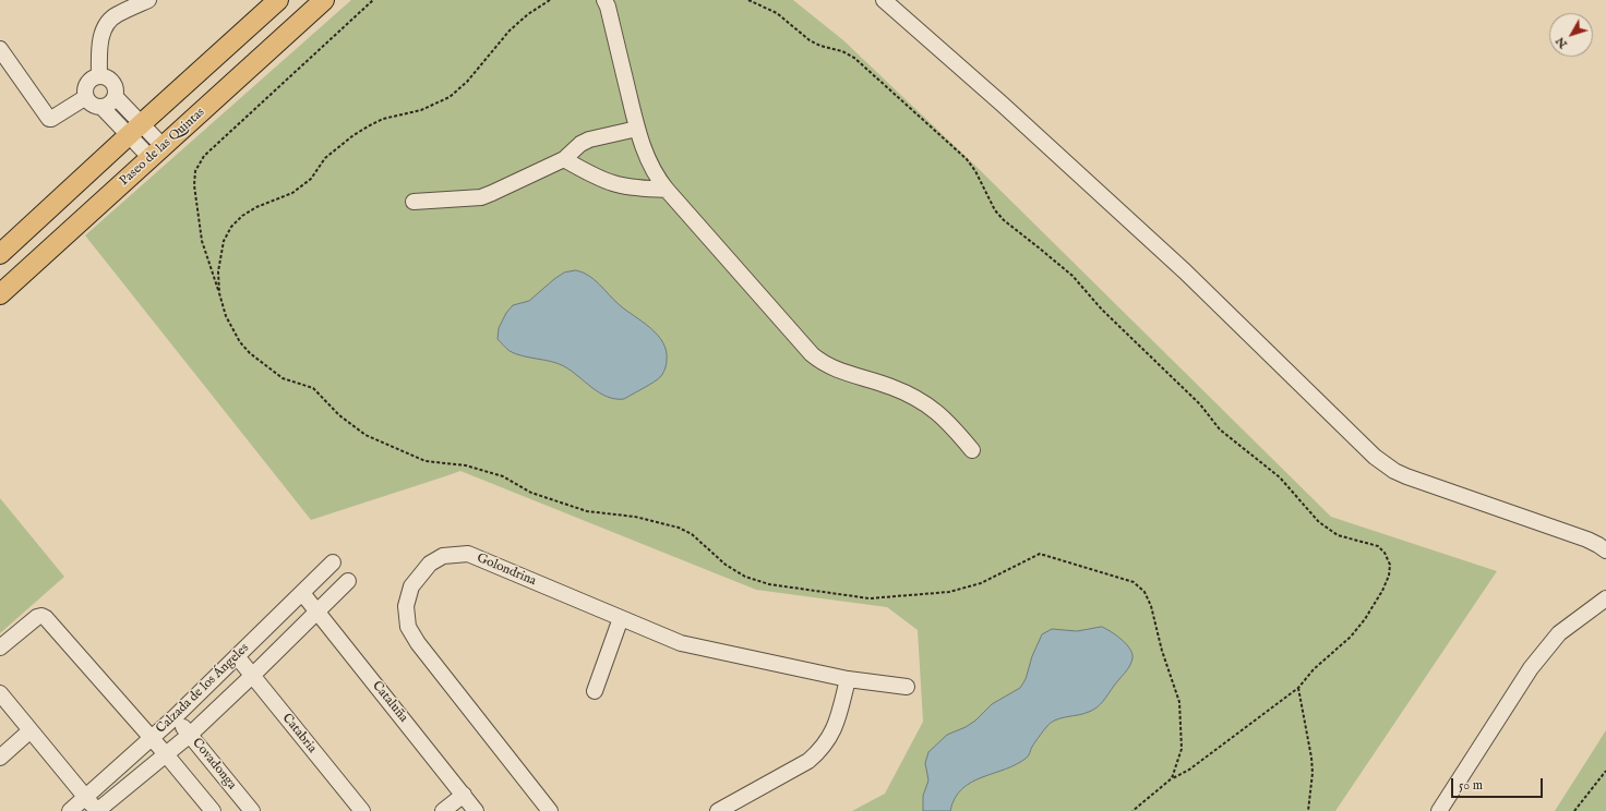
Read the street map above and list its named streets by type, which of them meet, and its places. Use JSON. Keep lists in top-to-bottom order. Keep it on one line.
{"streets":{"main road":["Paseo de las Quintas"],"street":["Golondrina","Calzada de los Ángeles","Cataluña","Catabria","Covadonga"]},"crossings":[["Calzada de los Ángeles","Cataluña"],["Calzada de los Ángeles","Catabria"],["Calzada de los Ángeles","Covadonga"]],"scale_bar":"50 m","north":"bottom left"}
